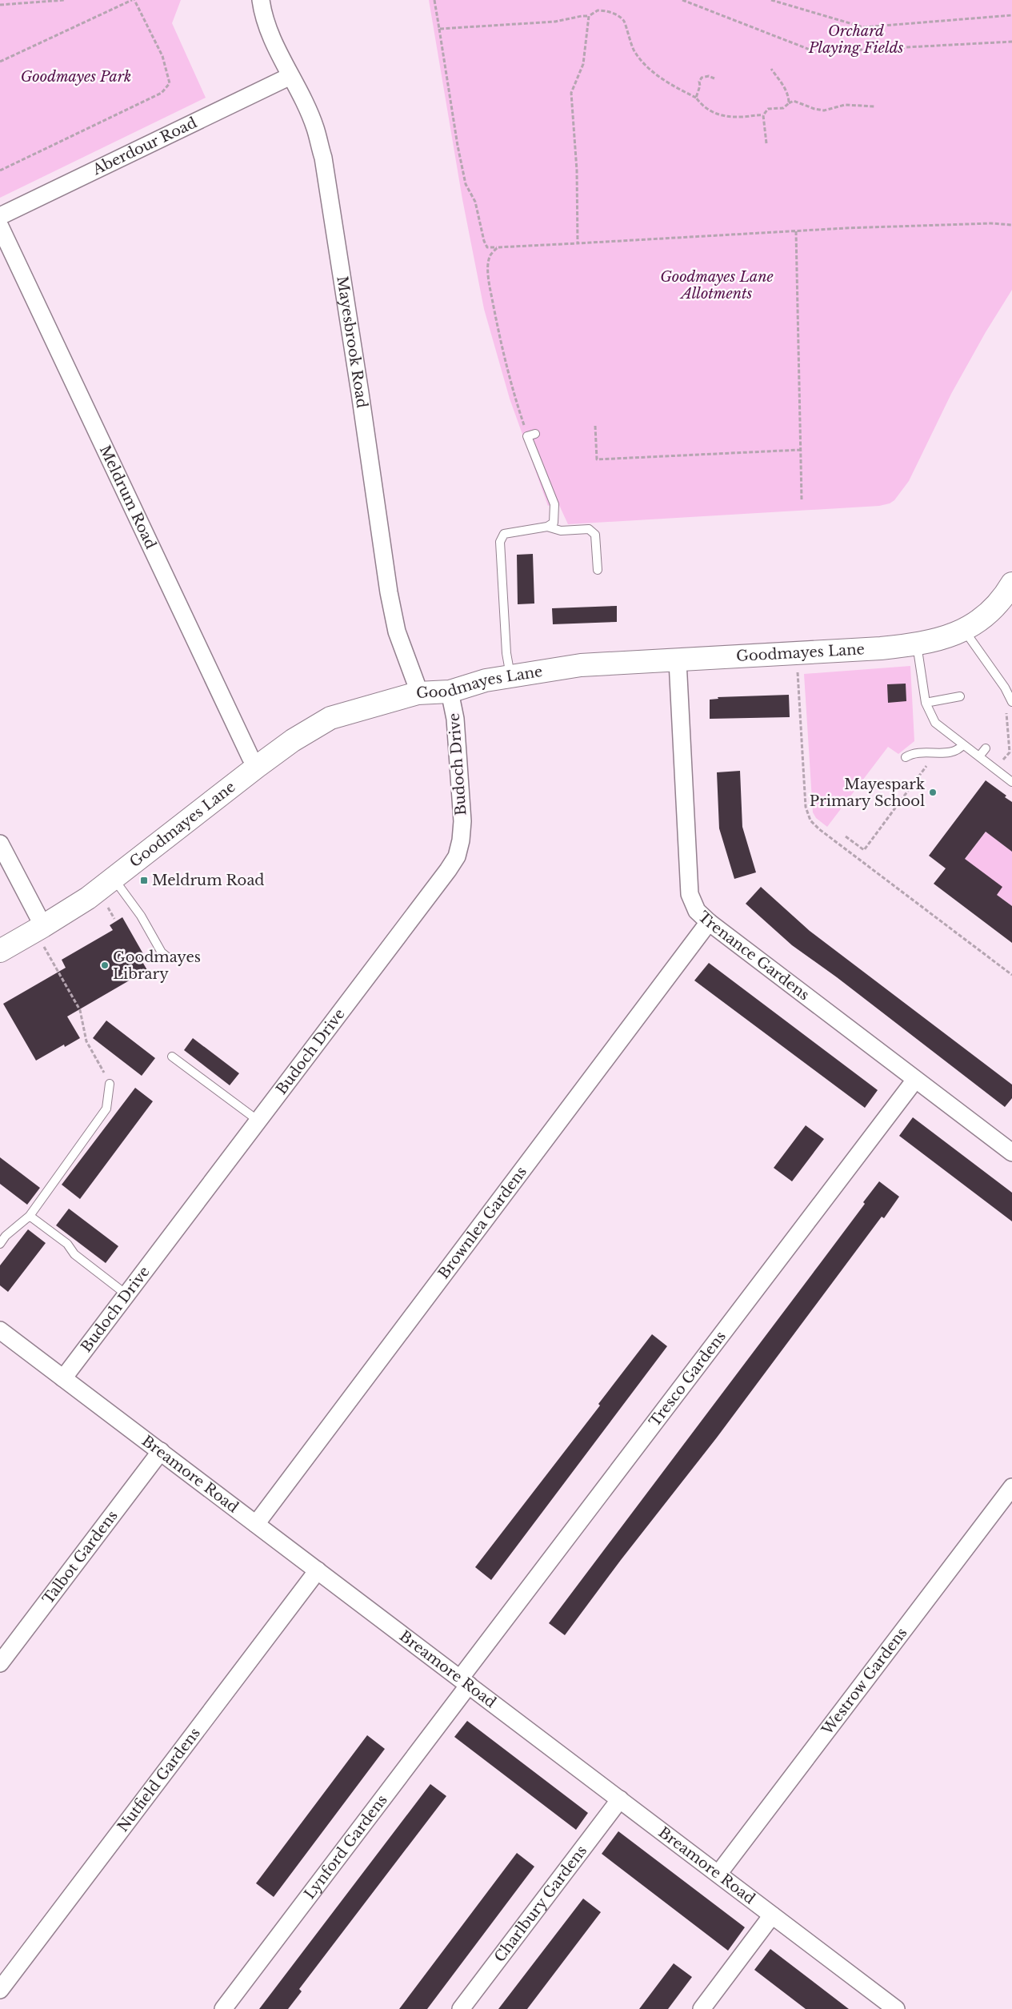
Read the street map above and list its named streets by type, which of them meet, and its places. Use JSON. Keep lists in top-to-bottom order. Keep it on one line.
{"streets":{"main road":["Goodmayes Lane"],"street":["Aberdour Road","Mayesbrook Road","Meldrum Road","Budoch Drive","Trenance Gardens","Brownlea Gardens","Tresco Gardens","Breamore Road","Talbot Gardens","Westrow Gardens","Nutfield Gardens","Lynford Gardens","Charlbury Gardens"]},"crossings":[["Aberdour Road","Mayesbrook Road"],["Mayesbrook Road","Goodmayes Lane"],["Meldrum Road","Goodmayes Lane"],["Goodmayes Lane","Budoch Drive"],["Goodmayes Lane","Trenance Gardens"],["Budoch Drive","Breamore Road"],["Trenance Gardens","Brownlea Gardens"],["Trenance Gardens","Tresco Gardens"],["Brownlea Gardens","Breamore Road"],["Tresco Gardens","Breamore Road"],["Tresco Gardens","Lynford Gardens"],["Breamore Road","Talbot Gardens"],["Breamore Road","Westrow Gardens"],["Breamore Road","Nutfield Gardens"],["Breamore Road","Lynford Gardens"],["Breamore Road","Charlbury Gardens"]],"parks":["Orchard Playing Fields","Goodmayes Park","Goodmayes Lane Allotments"],"places":{"other":["Mayespark Primary School","Goodmayes Library"],"transit":["Meldrum Road"]}}
